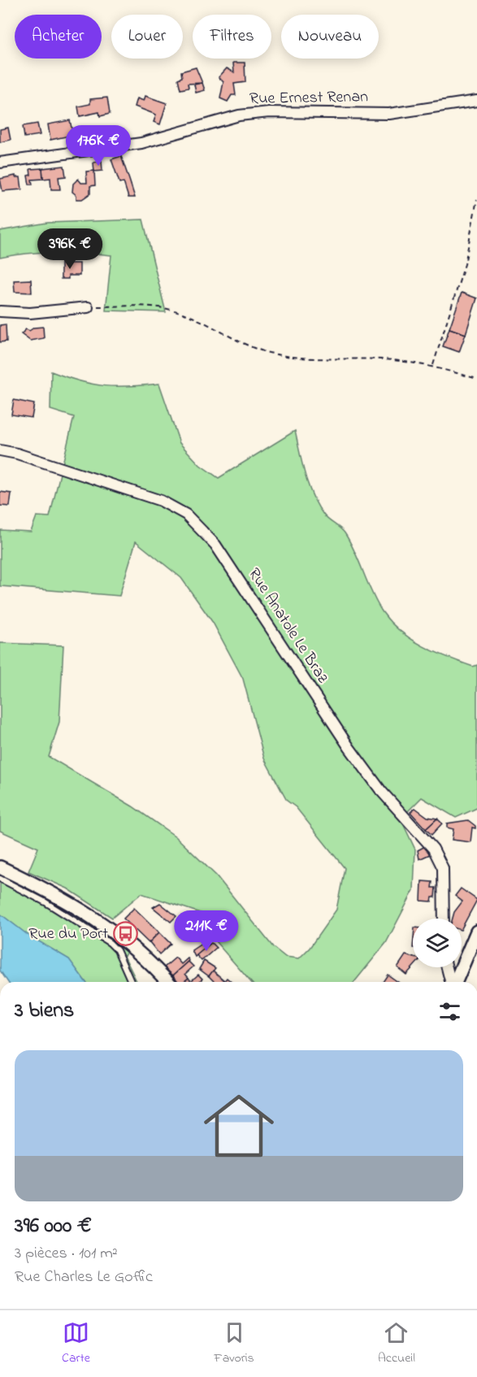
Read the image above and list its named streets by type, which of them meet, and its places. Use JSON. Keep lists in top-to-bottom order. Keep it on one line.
{"streets":{"street":["Rue Ernest Renan","Rue Anatole Le Braz"]},"places":{"bus stop":["Rue du Port"]},"page":{"chip":["Acheter","Louer","Filtres","Nouveau"],"price":["176K €","396K €","211K €"],"heading":"3 biens","list":[{"name":"396 000 €","note":"3 pièces · 101 m² · Rue Charles Le Goffic"}],"tabs":["Carte","Favoris","Accueil"]}}
